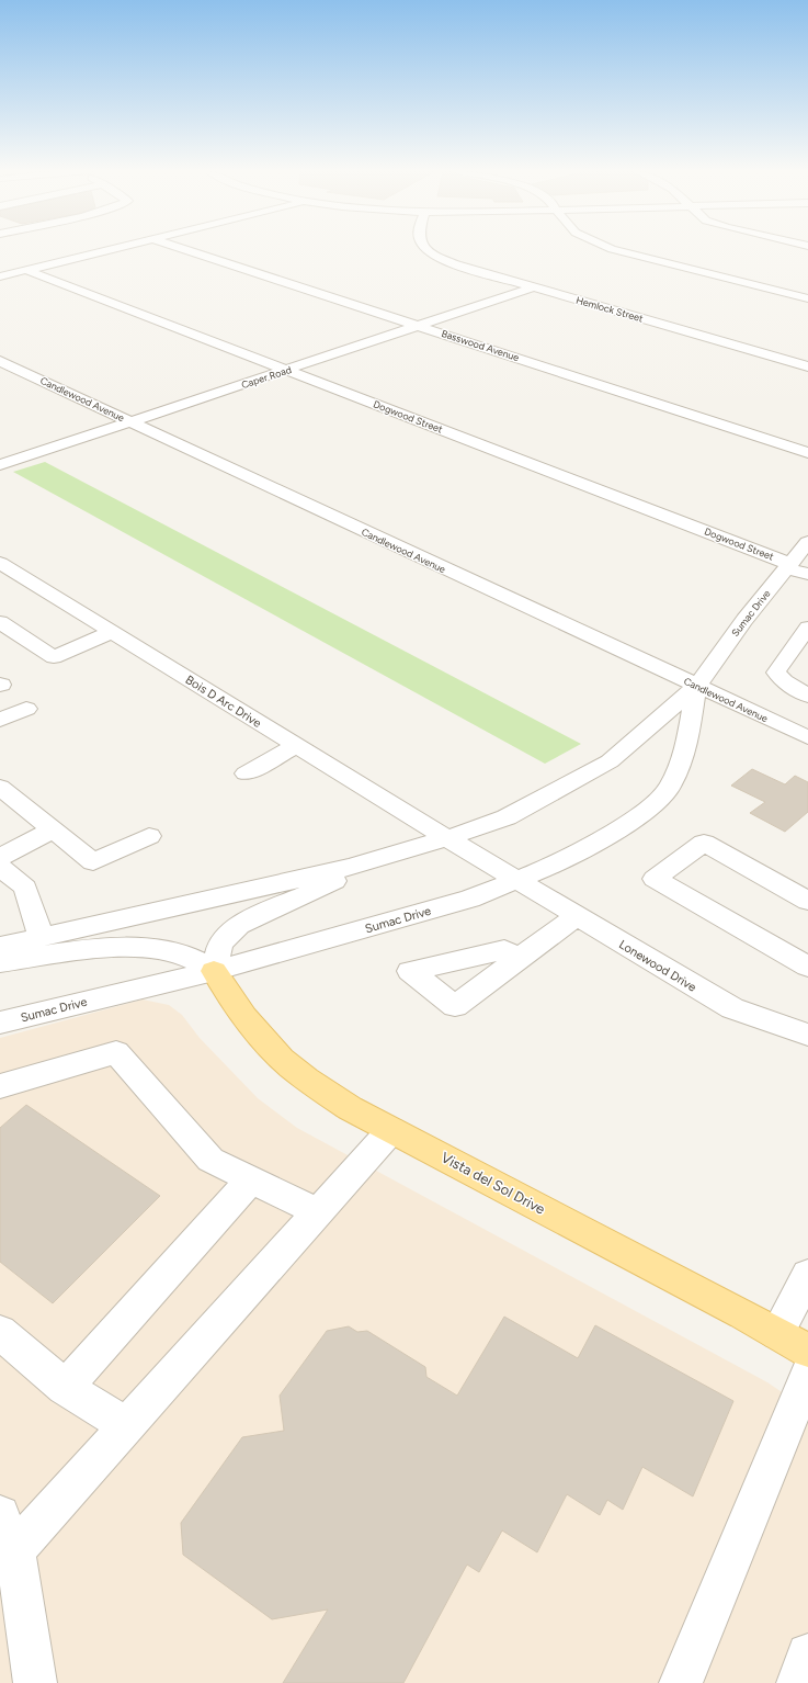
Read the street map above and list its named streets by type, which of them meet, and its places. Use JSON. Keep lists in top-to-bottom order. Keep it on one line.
{"streets":{"main road":["Vista del Sol Drive"],"street":["Hemlock Street","Basswood Avenue","Caper Road","Candlewood Avenue","Dogwood Street","Sumac Drive","Bois D Arc Drive","Lonewood Drive"]},"crossings":[["Hemlock Street","Caper Road"],["Basswood Avenue","Caper Road"],["Caper Road","Candlewood Avenue"],["Caper Road","Dogwood Street"],["Candlewood Avenue","Sumac Drive"],["Dogwood Street","Sumac Drive"],["Sumac Drive","Bois D Arc Drive"],["Sumac Drive","Lonewood Drive"],["Sumac Drive","Vista del Sol Drive"],["Bois D Arc Drive","Lonewood Drive"]]}
